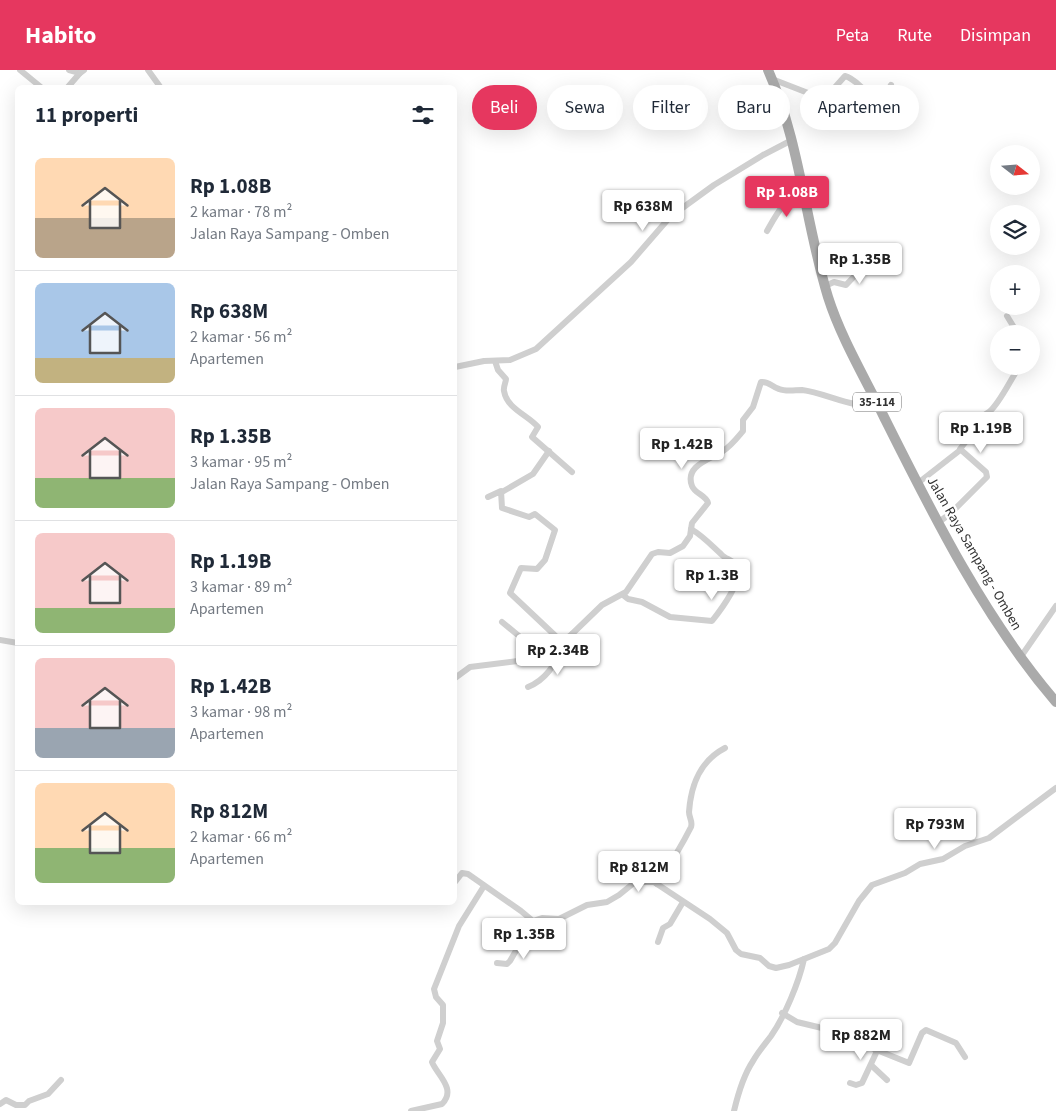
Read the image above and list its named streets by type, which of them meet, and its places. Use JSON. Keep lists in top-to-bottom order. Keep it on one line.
{"streets":{"main road":["35-114","Jalan Raya Sampang - Omben"]},"north":"right","page":{"header":"Habito","nav":["Peta","Rute","Disimpan"],"chip":["Beli","Sewa","Filter","Baru","Apartemen"],"heading":"11 properti","map_buttons":["+","−"],"list":[{"name":"Rp 1.08B","note":"2 kamar · 78 m² · Jalan Raya Sampang - Omben"},{"name":"Rp 638M","note":"2 kamar · 56 m² · Apartemen"},{"name":"Rp 1.35B","note":"3 kamar · 95 m² · Jalan Raya Sampang - Omben"},{"name":"Rp 1.19B","note":"3 kamar · 89 m² · Apartemen"},{"name":"Rp 1.42B","note":"3 kamar · 98 m² · Apartemen"},{"name":"Rp 812M","note":"2 kamar · 66 m² · Apartemen"}],"price":["Rp 1.08B","Rp 638M","Rp 1.35B","Rp 1.19B","Rp 1.42B","Rp 1.3B","Rp 2.34B","Rp 793M","Rp 812M","Rp 1.35B","Rp 882M"]}}
